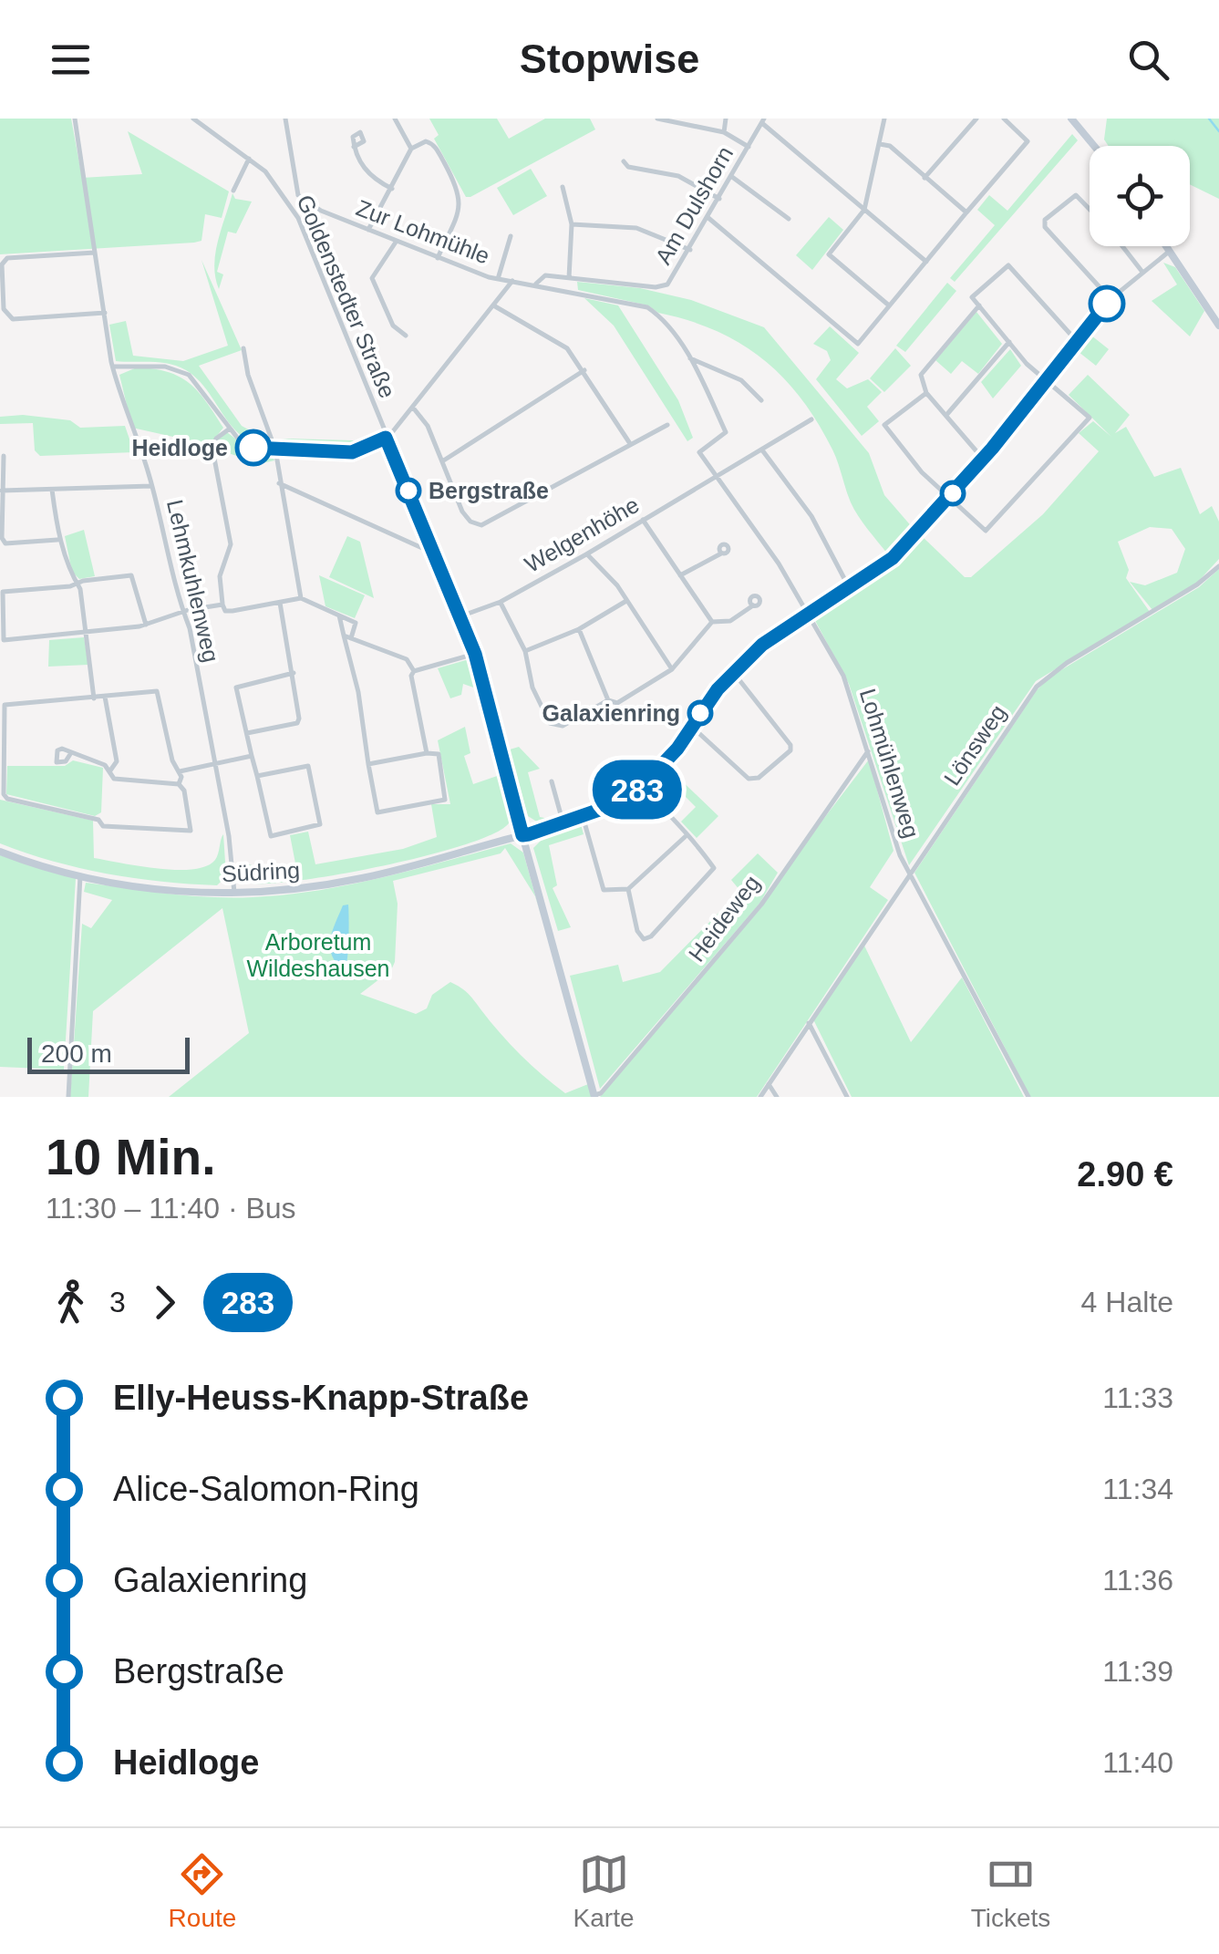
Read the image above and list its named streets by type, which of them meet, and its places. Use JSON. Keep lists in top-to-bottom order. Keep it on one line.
{"streets":{"main road":["Goldenstedter Straße","Südring"],"street":["Am Dulshorn","Zur Lohmühle","Welgenhöhe","Lehmkuhlenweg","Lönsweg","Lohmühlenweg","Heideweg"]},"crossings":[["Am Dulshorn","Zur Lohmühle"],["Zur Lohmühle","Lohmühlenweg"],["Goldenstedter Straße","Welgenhöhe"],["Goldenstedter Straße","Südring"],["Goldenstedter Straße","Heideweg"],["Welgenhöhe","Lohmühlenweg"],["Lehmkuhlenweg","Südring"],["Lönsweg","Lohmühlenweg"],["Lohmühlenweg","Heideweg"]],"parks":["Arboretum Wildeshausen"],"places":["Heidloge","Bergstraße","Galaxienring"],"lines":["bus line 283"],"scale_bar":"200 m","page":{"header":"Stopwise","on_map":"283","scale":"200 m","heading":["10 Min.","11:30 – 11:40 · Bus","2.90 €"],"legs":["3","283","4 Halte"],"list":[{"name":"Elly-Heuss-Knapp-Straße","value":"11:33"},{"name":"Alice-Salomon-Ring","value":"11:34"},{"name":"Galaxienring","value":"11:36"},{"name":"Bergstraße","value":"11:39"},{"name":"Heidloge","value":"11:40"}],"tabs":["Route","Karte","Tickets"]}}
